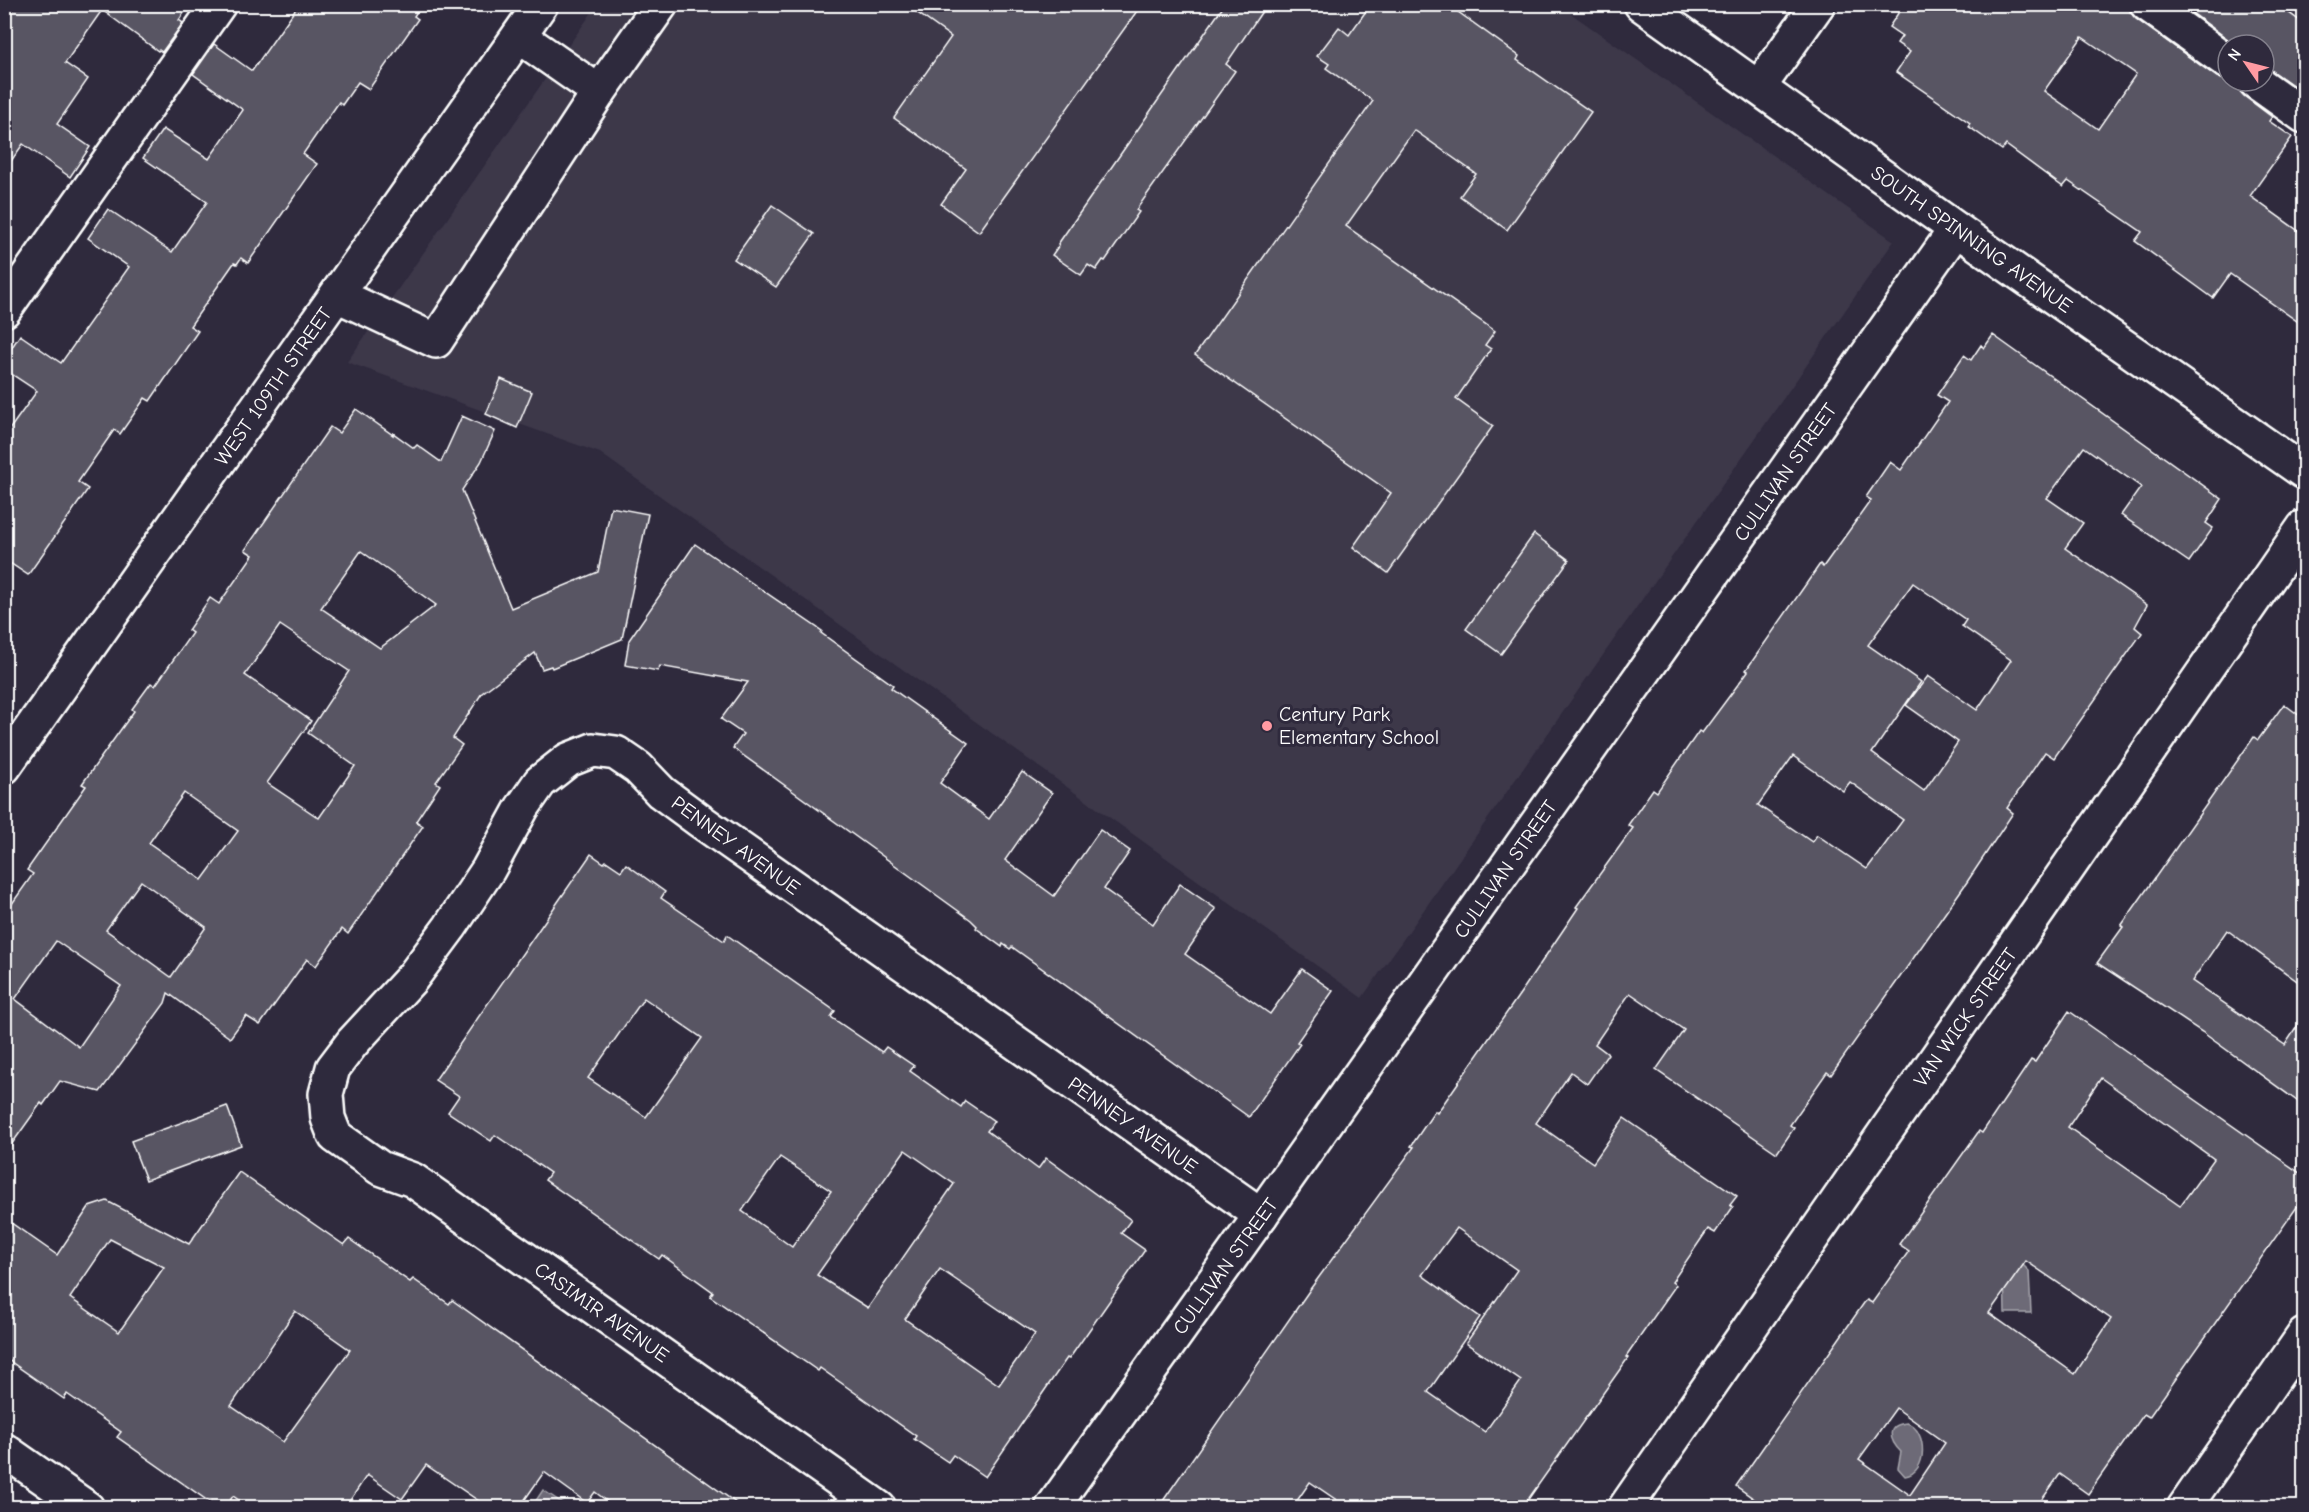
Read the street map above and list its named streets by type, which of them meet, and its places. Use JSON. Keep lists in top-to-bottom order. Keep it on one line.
{"streets":{"street":["SOUTH SPINNING AVENUE","WEST 109TH STREET","CULLIVAN STREET","PENNEY AVENUE","VAN WICK STREET","CASIMIR AVENUE"]},"crossings":[["SOUTH SPINNING AVENUE","CULLIVAN STREET"],["CULLIVAN STREET","PENNEY AVENUE"],["PENNEY AVENUE","CASIMIR AVENUE"]],"places":["Century Park Elementary School"],"north":"top left"}
